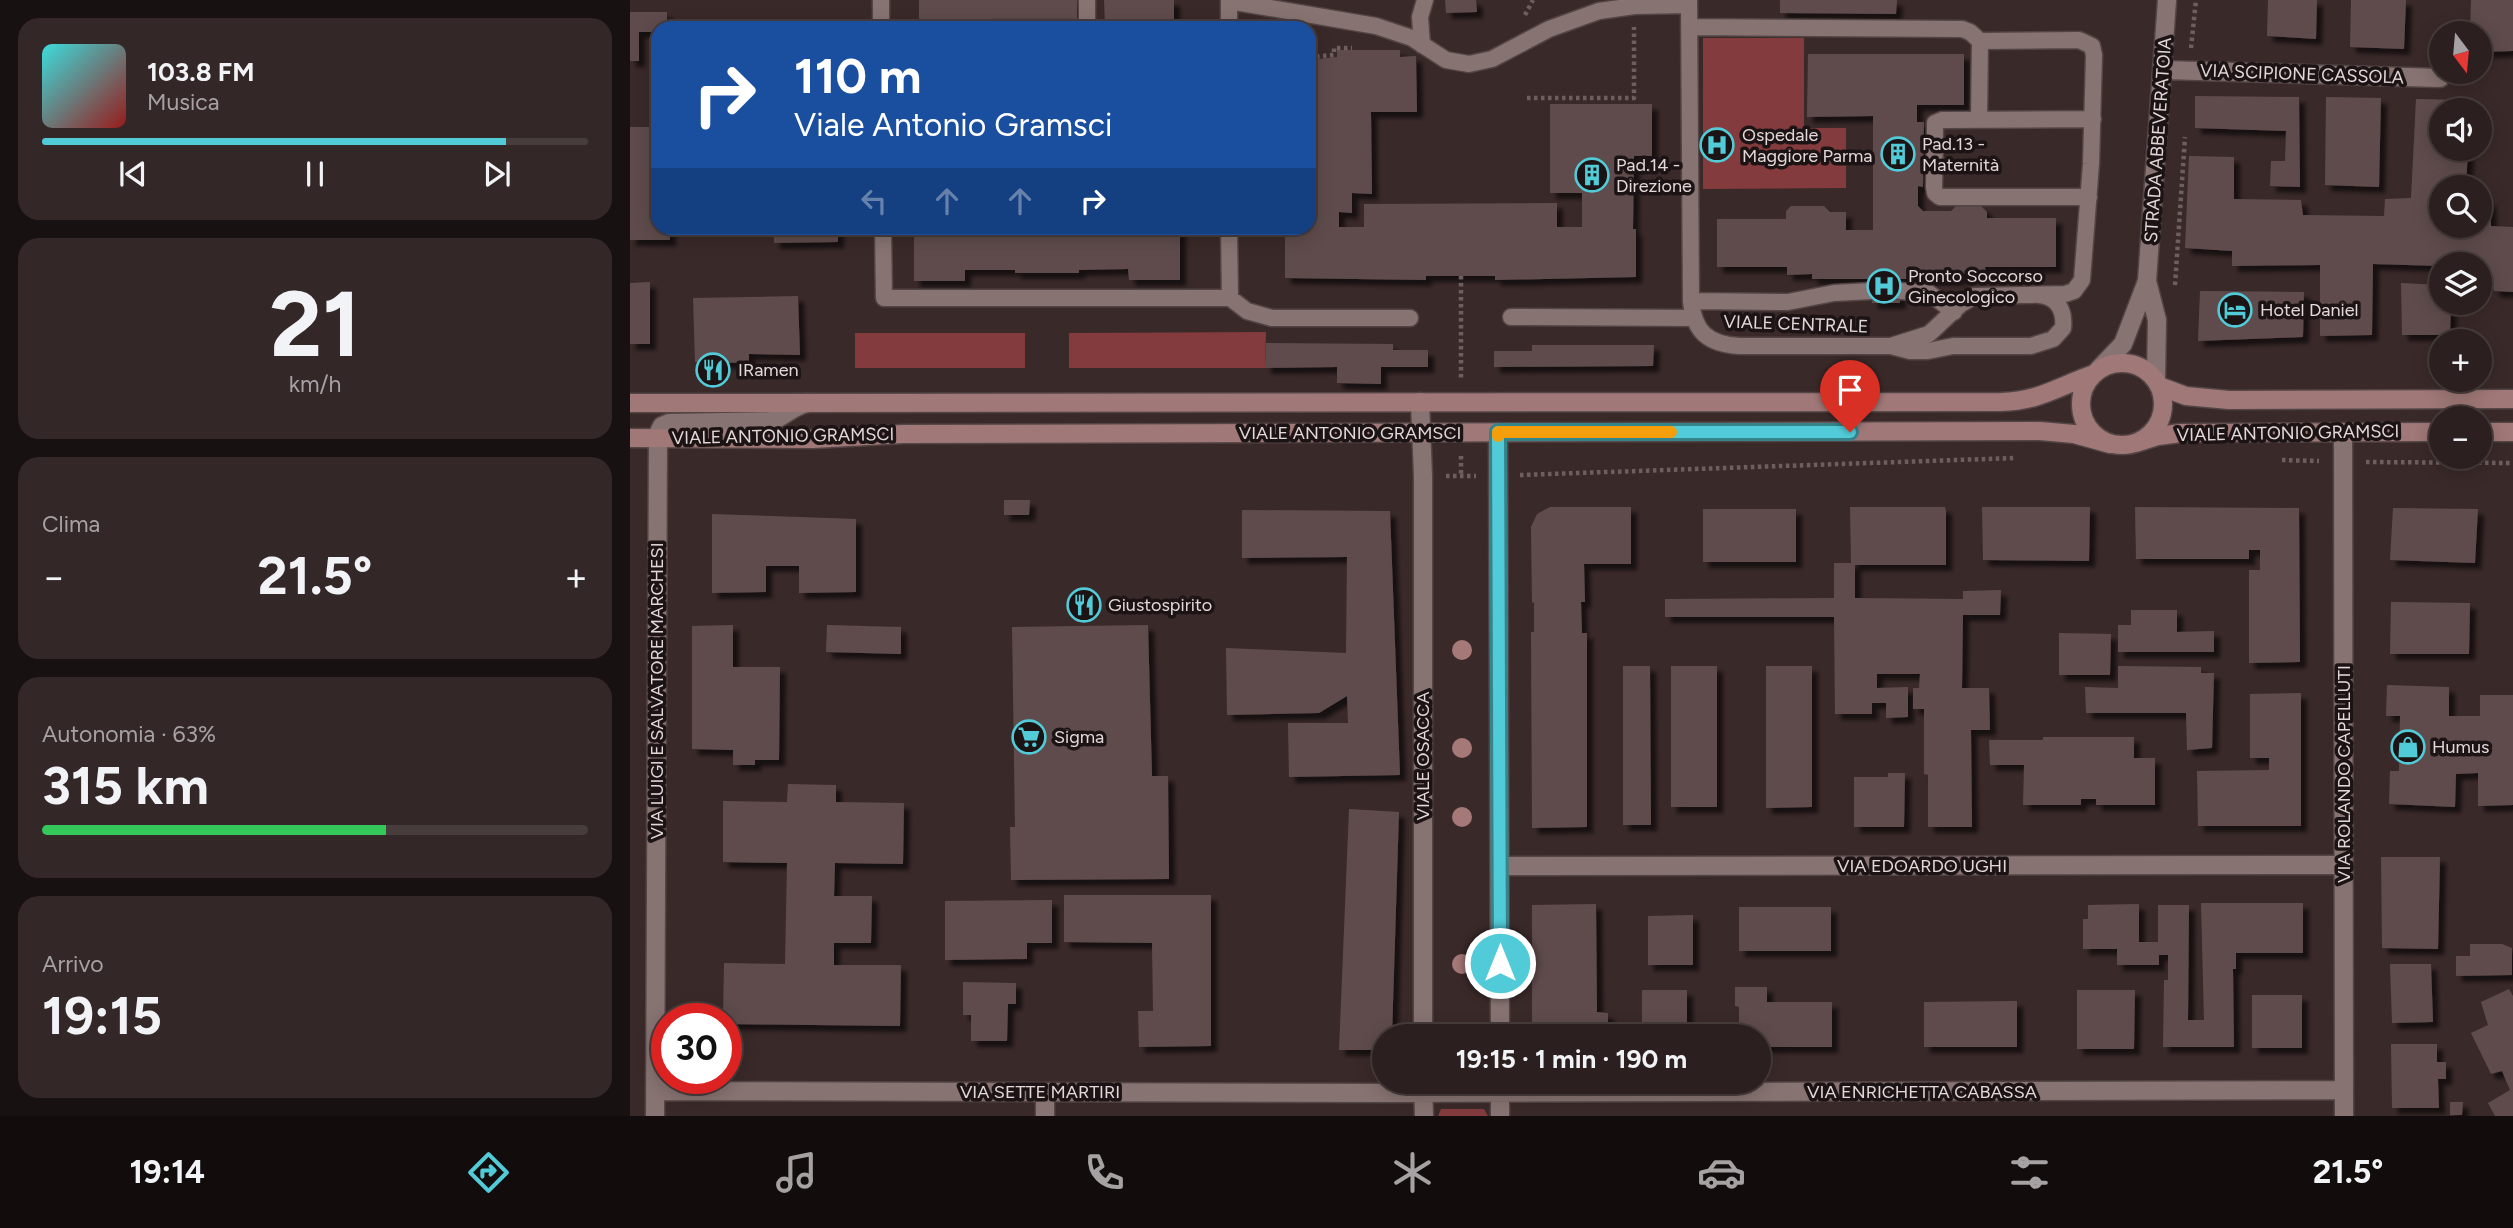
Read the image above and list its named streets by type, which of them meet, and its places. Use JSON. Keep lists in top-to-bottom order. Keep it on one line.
{"streets":{"main road":["VIALE ANTONIO GRAMSCI"],"street":["VIA SCIPIONE CASSOLA","STRADA ABBEVERATOIA","VIA LUIGI E SALVATORE MARCHESI","VIALE OSACCA","VIA ROLANDO CAPELLUTI","VIA EDOARDO UGHI","VIA SETTE MARTIRI","VIA ENRICHETTA CABASSA"],"lane":["VIALE CENTRALE"]},"crossings":[["VIA SCIPIONE CASSOLA","STRADA ABBEVERATOIA"],["STRADA ABBEVERATOIA","VIALE ANTONIO GRAMSCI"],["VIALE ANTONIO GRAMSCI","VIA LUIGI E SALVATORE MARCHESI"],["VIALE ANTONIO GRAMSCI","VIALE OSACCA"],["VIALE ANTONIO GRAMSCI","VIA ROLANDO CAPELLUTI"],["VIA ROLANDO CAPELLUTI","VIA EDOARDO UGHI"],["VIA ROLANDO CAPELLUTI","VIA ENRICHETTA CABASSA"]],"places":{"hospital":["Ospedale Maggiore Parma","Pronto Soccorso Ginecologico"],"building":["Pad.13 - Maternità","Pad.14 - Direzione"],"hotel":["Hotel Daniel"],"restaurant":["IRamen","Giustospirito"],"supermarket":["Sigma"],"shop":["Humus"]},"north":"bottom","page":{"map_buttons":["+","−"],"turn":["110 m","Viale Antonio Gramsci"],"song":["103.8 FM","Musica"],"tile":[["21","km/h"],"Clima",["Autonomia · 63%","315 km"],["Arrivo","19:15"]],"heat":["−","21.5°","+"],"limit":"30","trip":"19:15 · 1 min · 190 m","tabs":["19:14","21.5°"]}}
